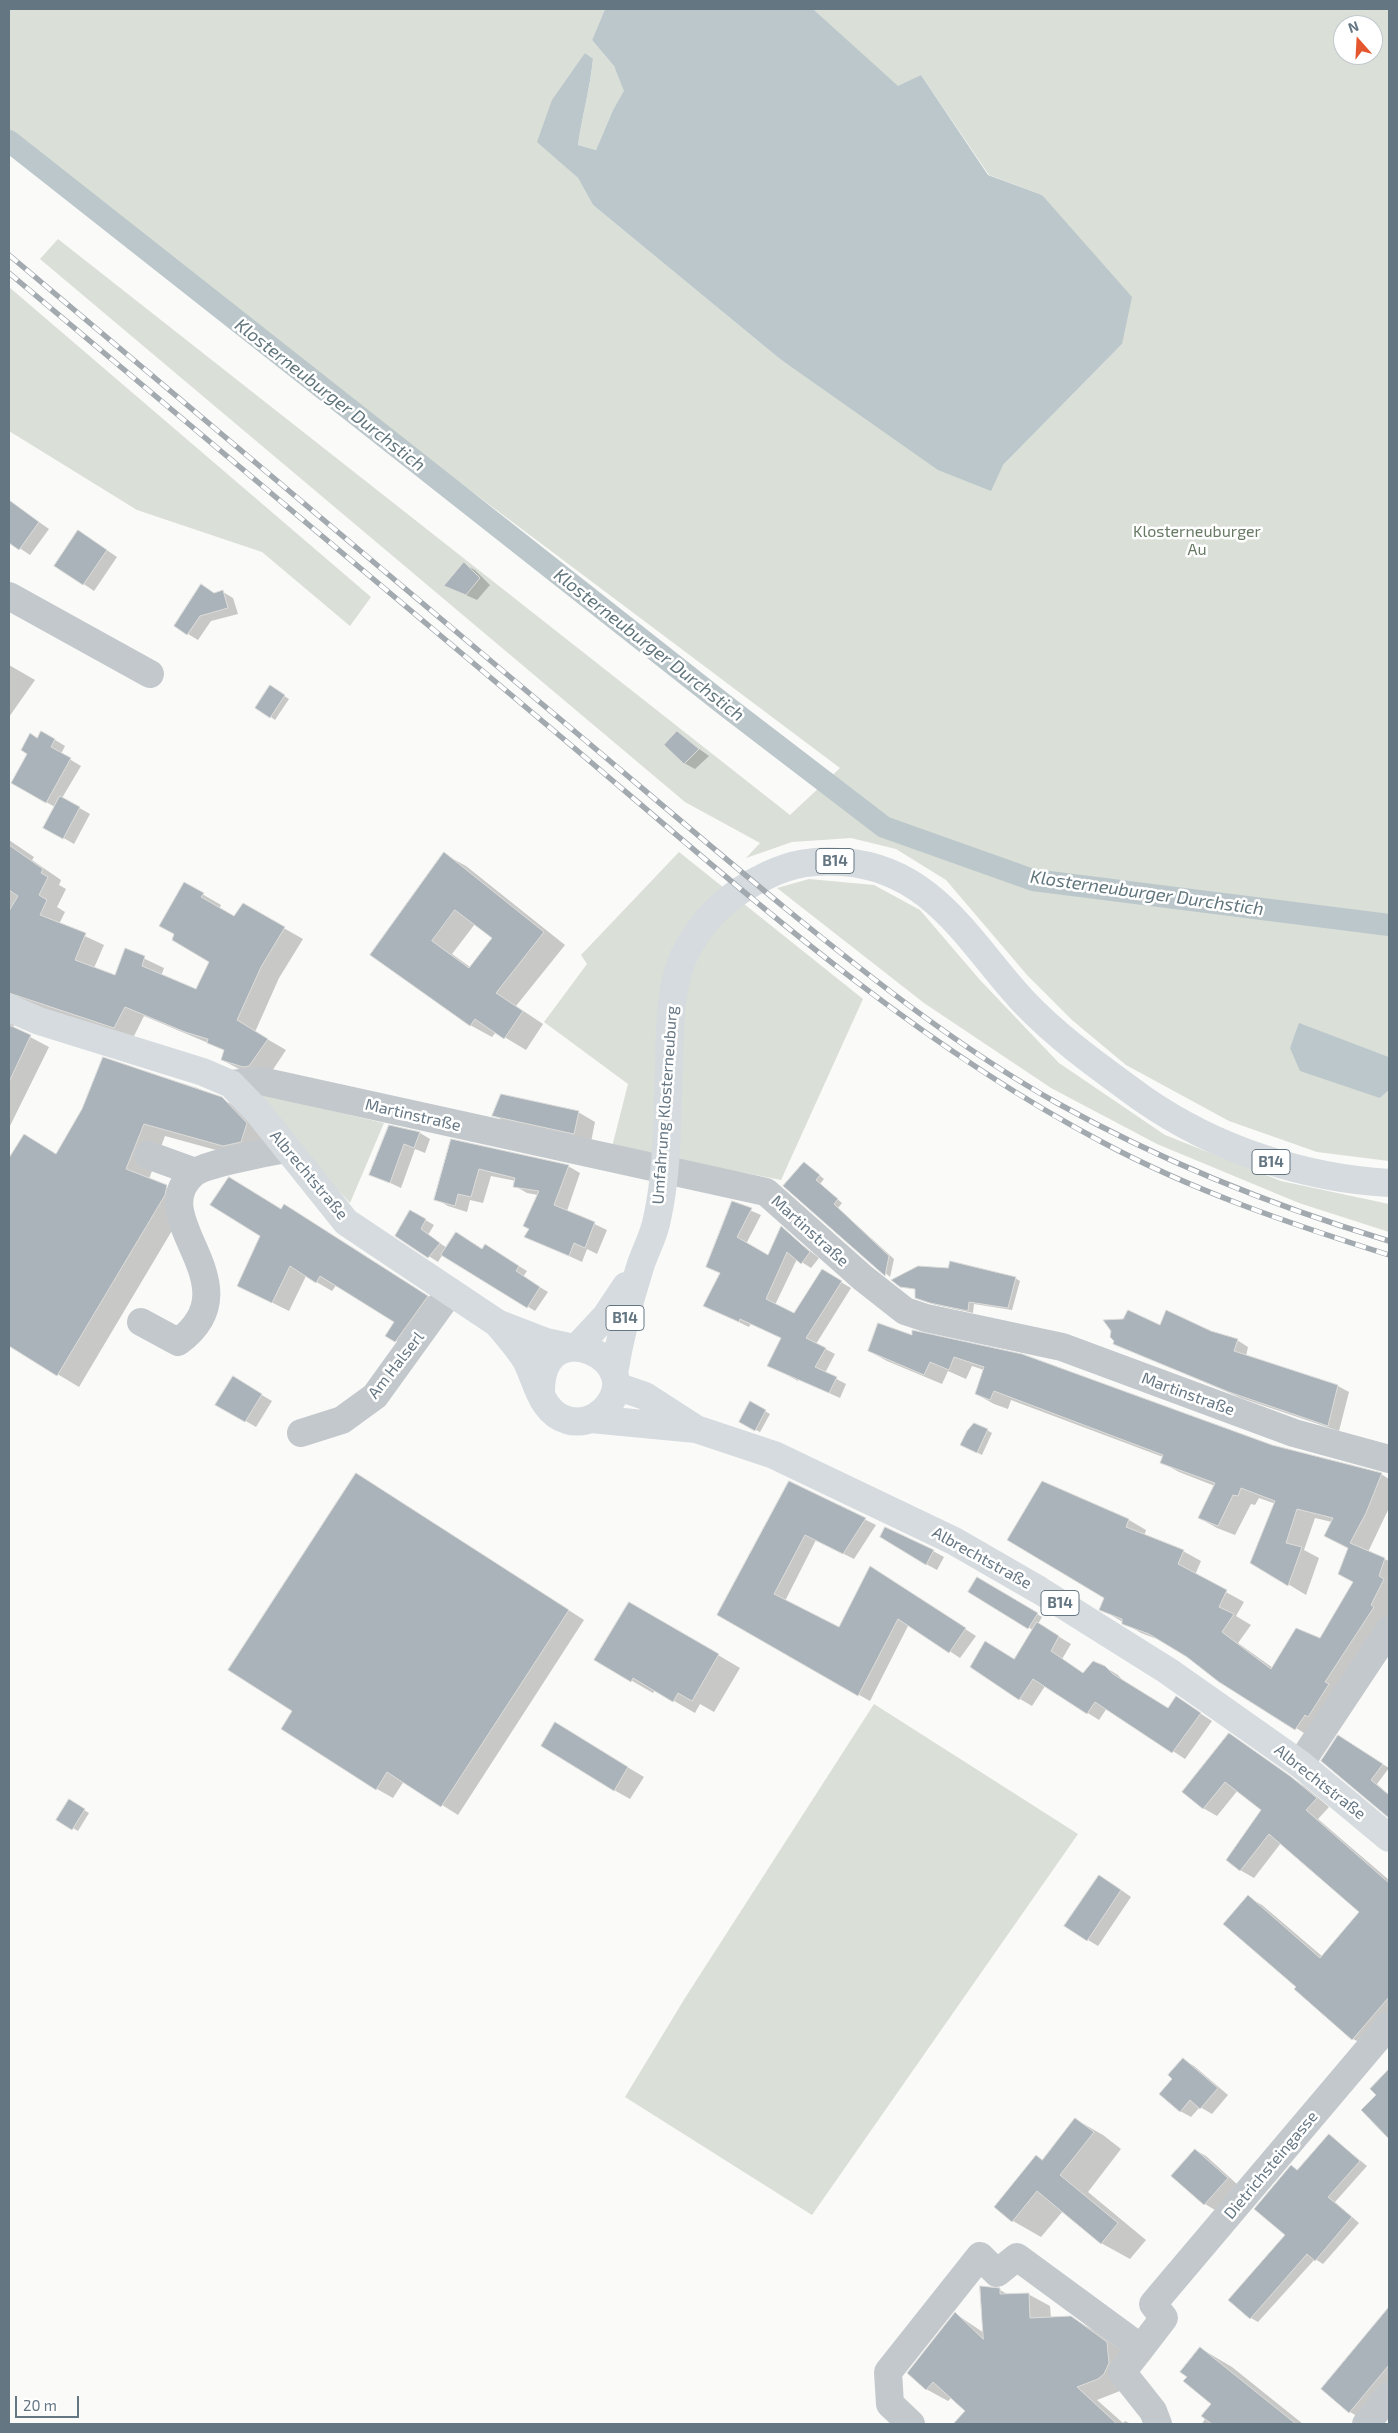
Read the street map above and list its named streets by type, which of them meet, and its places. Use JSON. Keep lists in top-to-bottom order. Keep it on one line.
{"streets":{"main road":["B14","Umfahrung Klosterneuburg","Martinstraße","Albrechtstraße"],"street":["Am Halserl","Dietrichsteingasse"]},"crossings":[["B14","Umfahrung Klosterneuburg"],["B14","Albrechtstraße"],["Umfahrung Klosterneuburg","Albrechtstraße"],["Martinstraße","Albrechtstraße"],["Albrechtstraße","Am Halserl"]],"water":["Klosterneuburger Durchstich"],"parks":["Klosterneuburger Au"],"scale_bar":"20 m","north":"top"}
